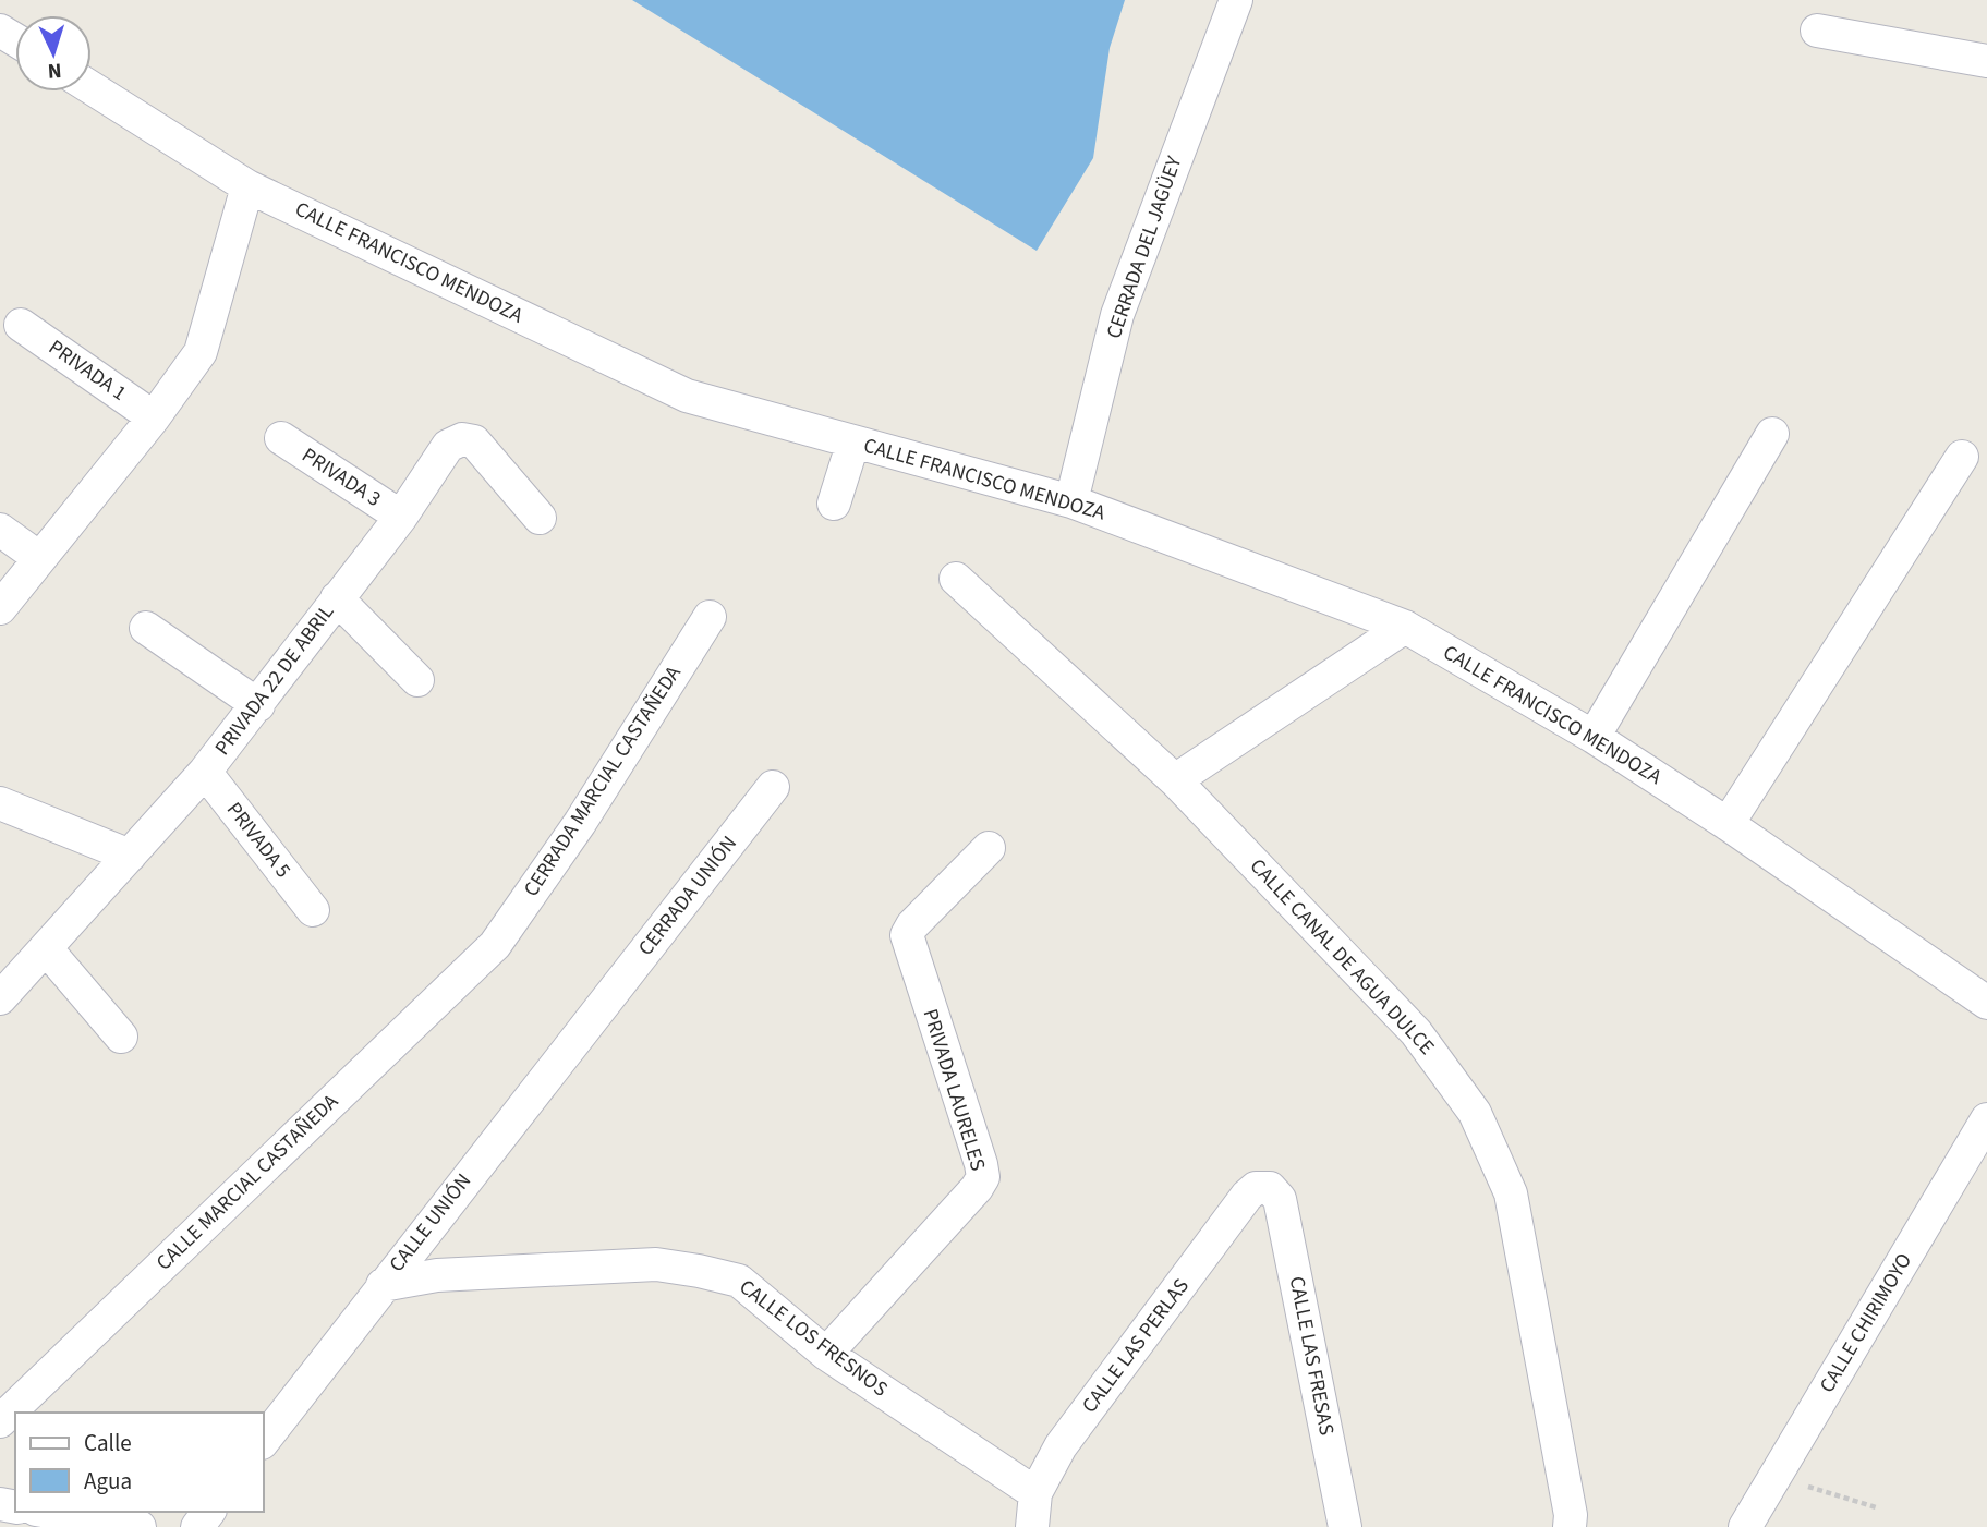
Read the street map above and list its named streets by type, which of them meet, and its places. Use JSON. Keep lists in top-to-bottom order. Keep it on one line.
{"streets":{"street":["CERRADA DEL JAGÜEY","CALLE FRANCISCO MENDOZA","PRIVADA 1","PRIVADA 3","PRIVADA 22 DE ABRIL","CERRADA MARCIAL CASTAÑEDA","PRIVADA 5","CERRADA UNIÓN","CALLE CANAL DE AGUA DULCE","PRIVADA LAURELES","CALLE MARCIAL CASTAÑEDA","CALLE UNIÓN","CALLE CHIRIMOYO","CALLE LOS FRESNOS","CALLE LAS PERLAS","CALLE LAS FRESAS"]},"crossings":[["CERRADA DEL JAGÜEY","CALLE FRANCISCO MENDOZA"],["PRIVADA 3","PRIVADA 22 DE ABRIL"],["PRIVADA 22 DE ABRIL","PRIVADA 5"],["CERRADA MARCIAL CASTAÑEDA","CALLE MARCIAL CASTAÑEDA"],["CERRADA UNIÓN","CALLE UNIÓN"],["PRIVADA LAURELES","CALLE LOS FRESNOS"],["CALLE UNIÓN","CALLE LOS FRESNOS"],["CALLE LOS FRESNOS","CALLE LAS PERLAS"],["CALLE LAS PERLAS","CALLE LAS FRESAS"]],"legend":["Calle","Agua"],"north":"bottom"}
